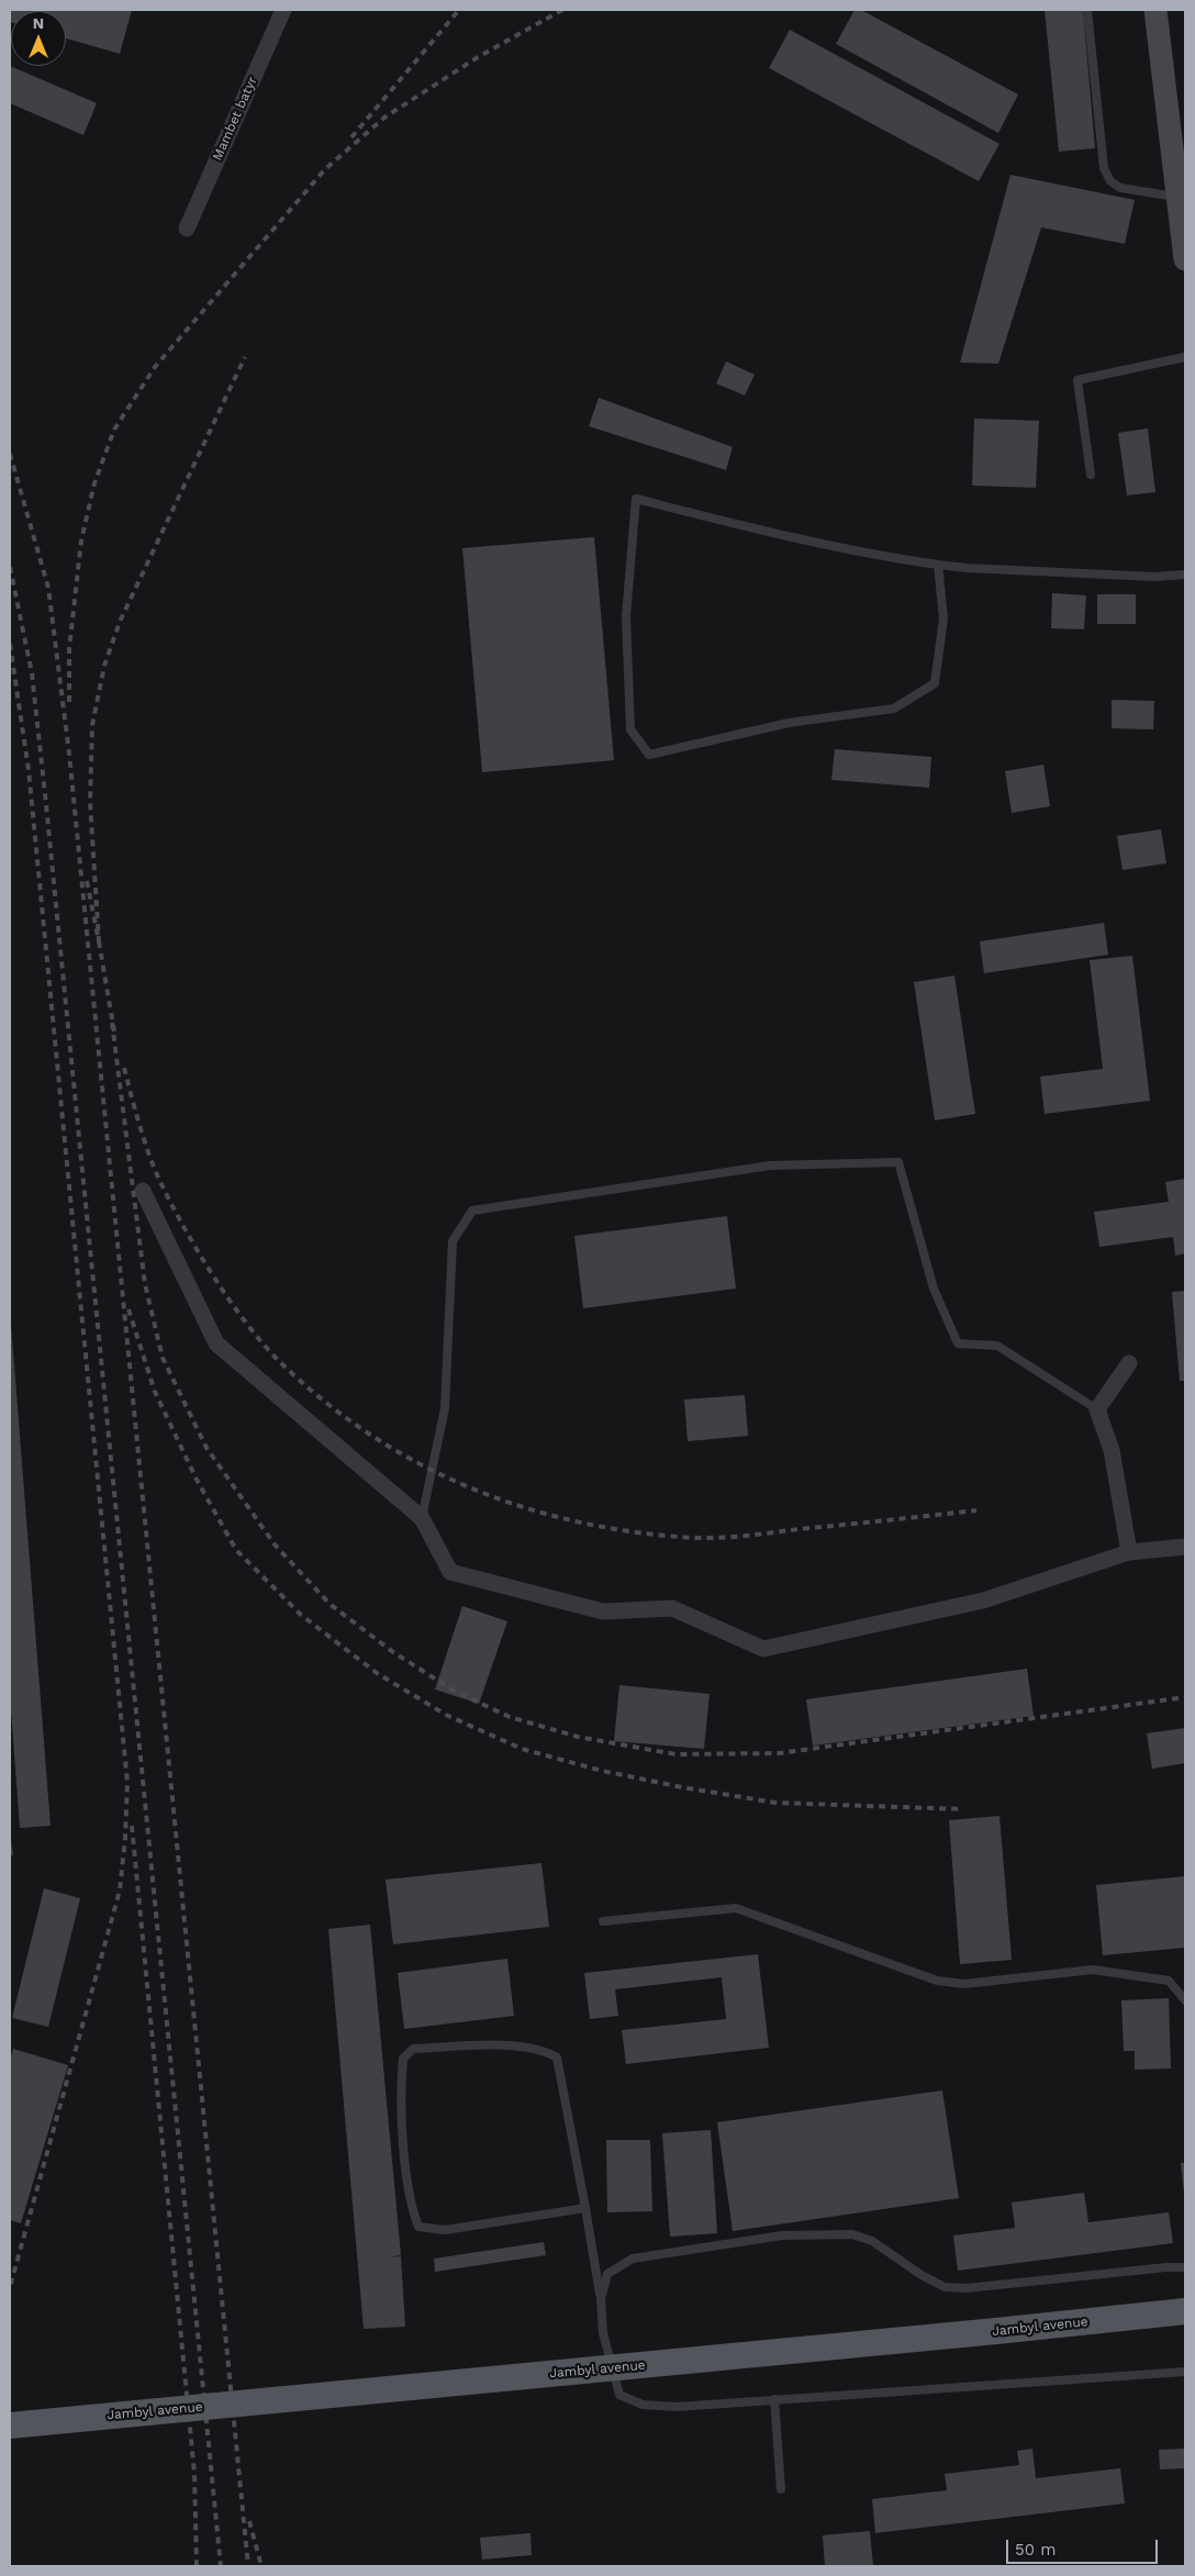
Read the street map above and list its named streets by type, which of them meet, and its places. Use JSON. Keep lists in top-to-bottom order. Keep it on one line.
{"streets":{"main road":["Jambyl avenue"],"street":["Mambet batyr"]},"scale_bar":"50 m","north":"top"}
